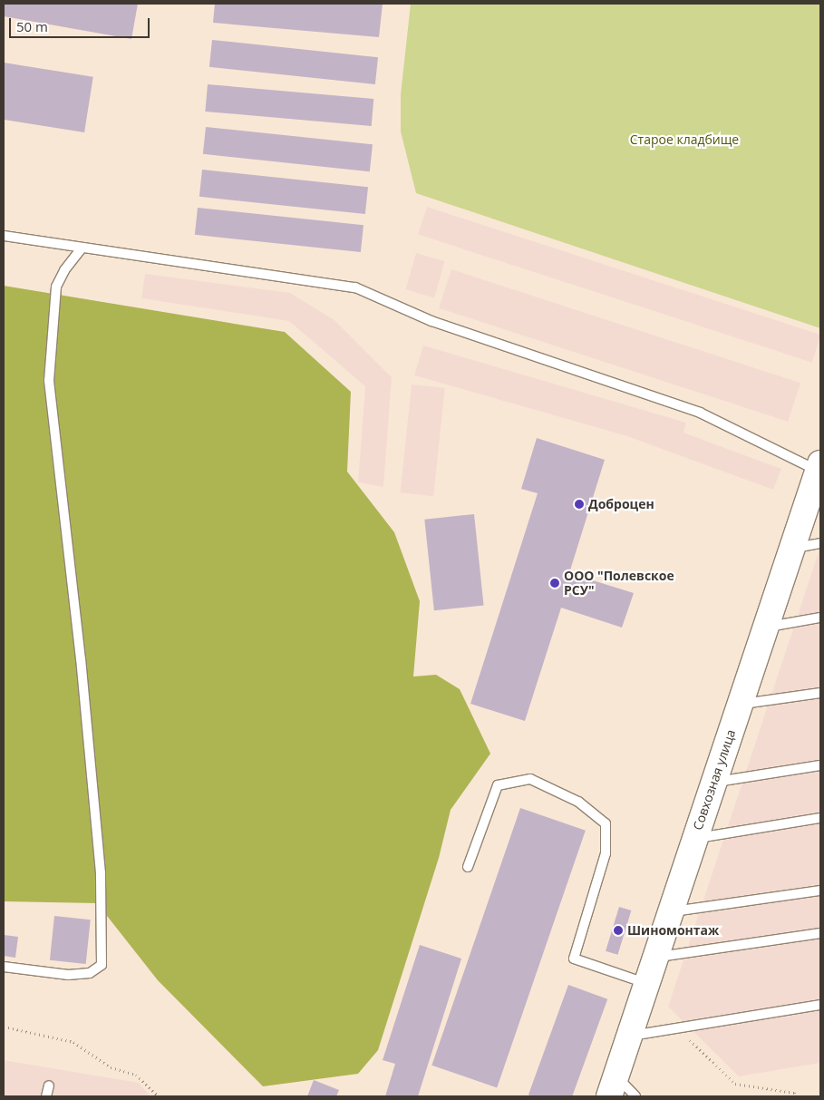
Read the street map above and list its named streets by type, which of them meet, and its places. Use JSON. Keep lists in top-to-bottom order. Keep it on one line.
{"streets":{"main road":["Совхозная улица"]},"parks":["Старое кладбище"],"places":["Доброцен","ООО \"Полевское РСУ\"","Шиномонтаж"],"scale_bar":"50 m"}
